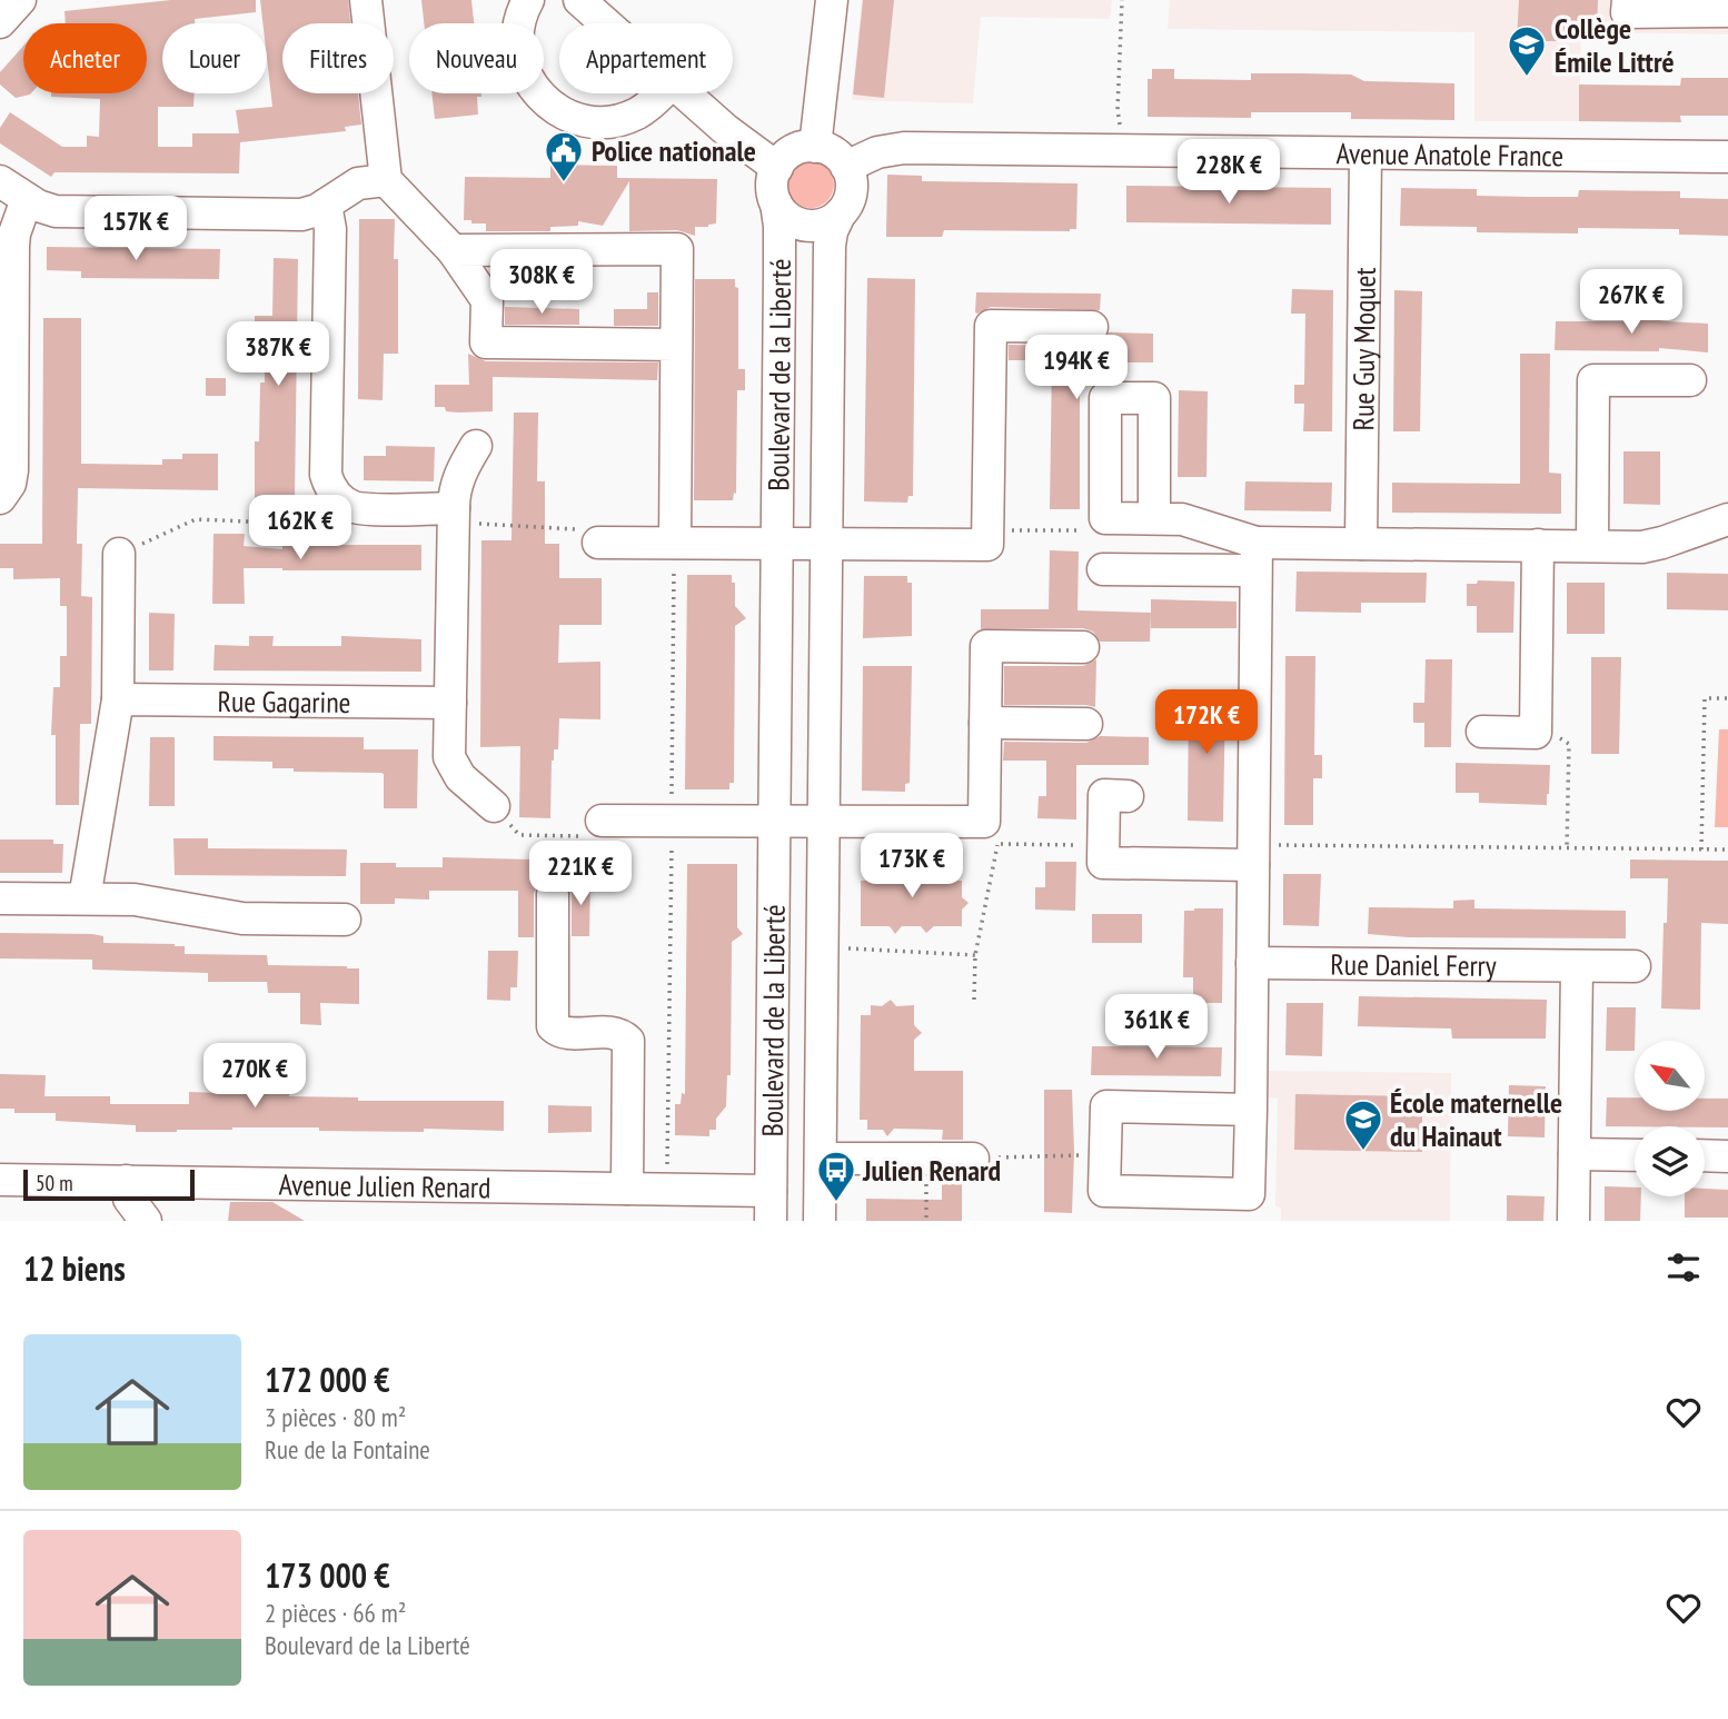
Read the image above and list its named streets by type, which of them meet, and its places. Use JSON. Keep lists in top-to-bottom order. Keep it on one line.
{"streets":{"street":["Avenue Anatole France","Rue Guy Moquet","Boulevard de la Liberté","Rue Gagarine","Rue Daniel Ferry","Avenue Julien Renard"]},"crossings":[["Avenue Anatole France","Rue Guy Moquet"],["Avenue Anatole France","Boulevard de la Liberté"],["Boulevard de la Liberté","Avenue Julien Renard"]],"places":{"school or university":["Collège Émile Littré","École maternelle du Hainaut"],"public building":["Police nationale"],"bus stop":["Julien Renard"]},"scale_bar":"50 m","north":"top left","page":{"chip":["Acheter","Louer","Filtres","Nouveau","Appartement"],"price":["228K €","157K €","308K €","267K €","387K €","194K €","162K €","172K €","173K €","221K €","361K €","270K €"],"scale":"50 m","heading":"12 biens","list":[{"name":"172 000 €","note":"3 pièces · 80 m² · Rue de la Fontaine"},{"name":"173 000 €","note":"2 pièces · 66 m² · Boulevard de la Liberté"}]}}
